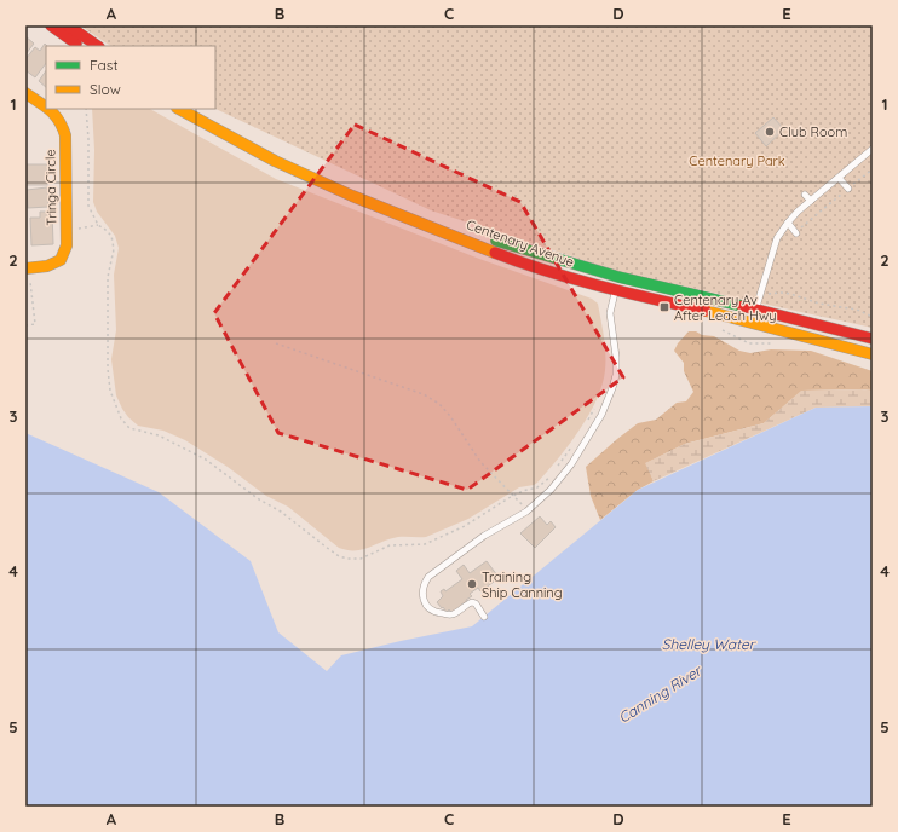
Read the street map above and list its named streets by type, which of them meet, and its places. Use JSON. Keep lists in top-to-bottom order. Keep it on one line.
{"streets":{"main road":["Tringa Circle","Centenary Avenue"]},"water":["Shelley Water","Canning River"],"parks":["Centenary Park"],"places":{"other":["Club Room","Training Ship Canning"],"transit":["Centenary Av After Leach Hwy"]},"legend":["Fast","Slow"],"grid":{"columns":["A","B","C","D","E"],"rows":["1","2","3","4","5"]}}
